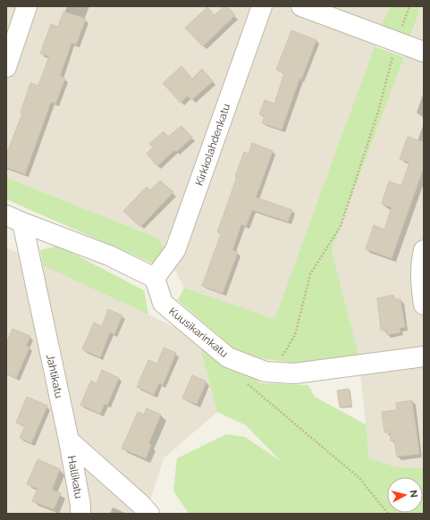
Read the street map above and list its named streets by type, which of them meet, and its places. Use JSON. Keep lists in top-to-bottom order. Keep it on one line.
{"streets":{"street":["Kirkkolahdenkatu","Kuusikarinkatu","Jahtikatu","Hallikatu"]},"crossings":[["Kirkkolahdenkatu","Kuusikarinkatu"],["Jahtikatu","Hallikatu"]],"north":"right"}
